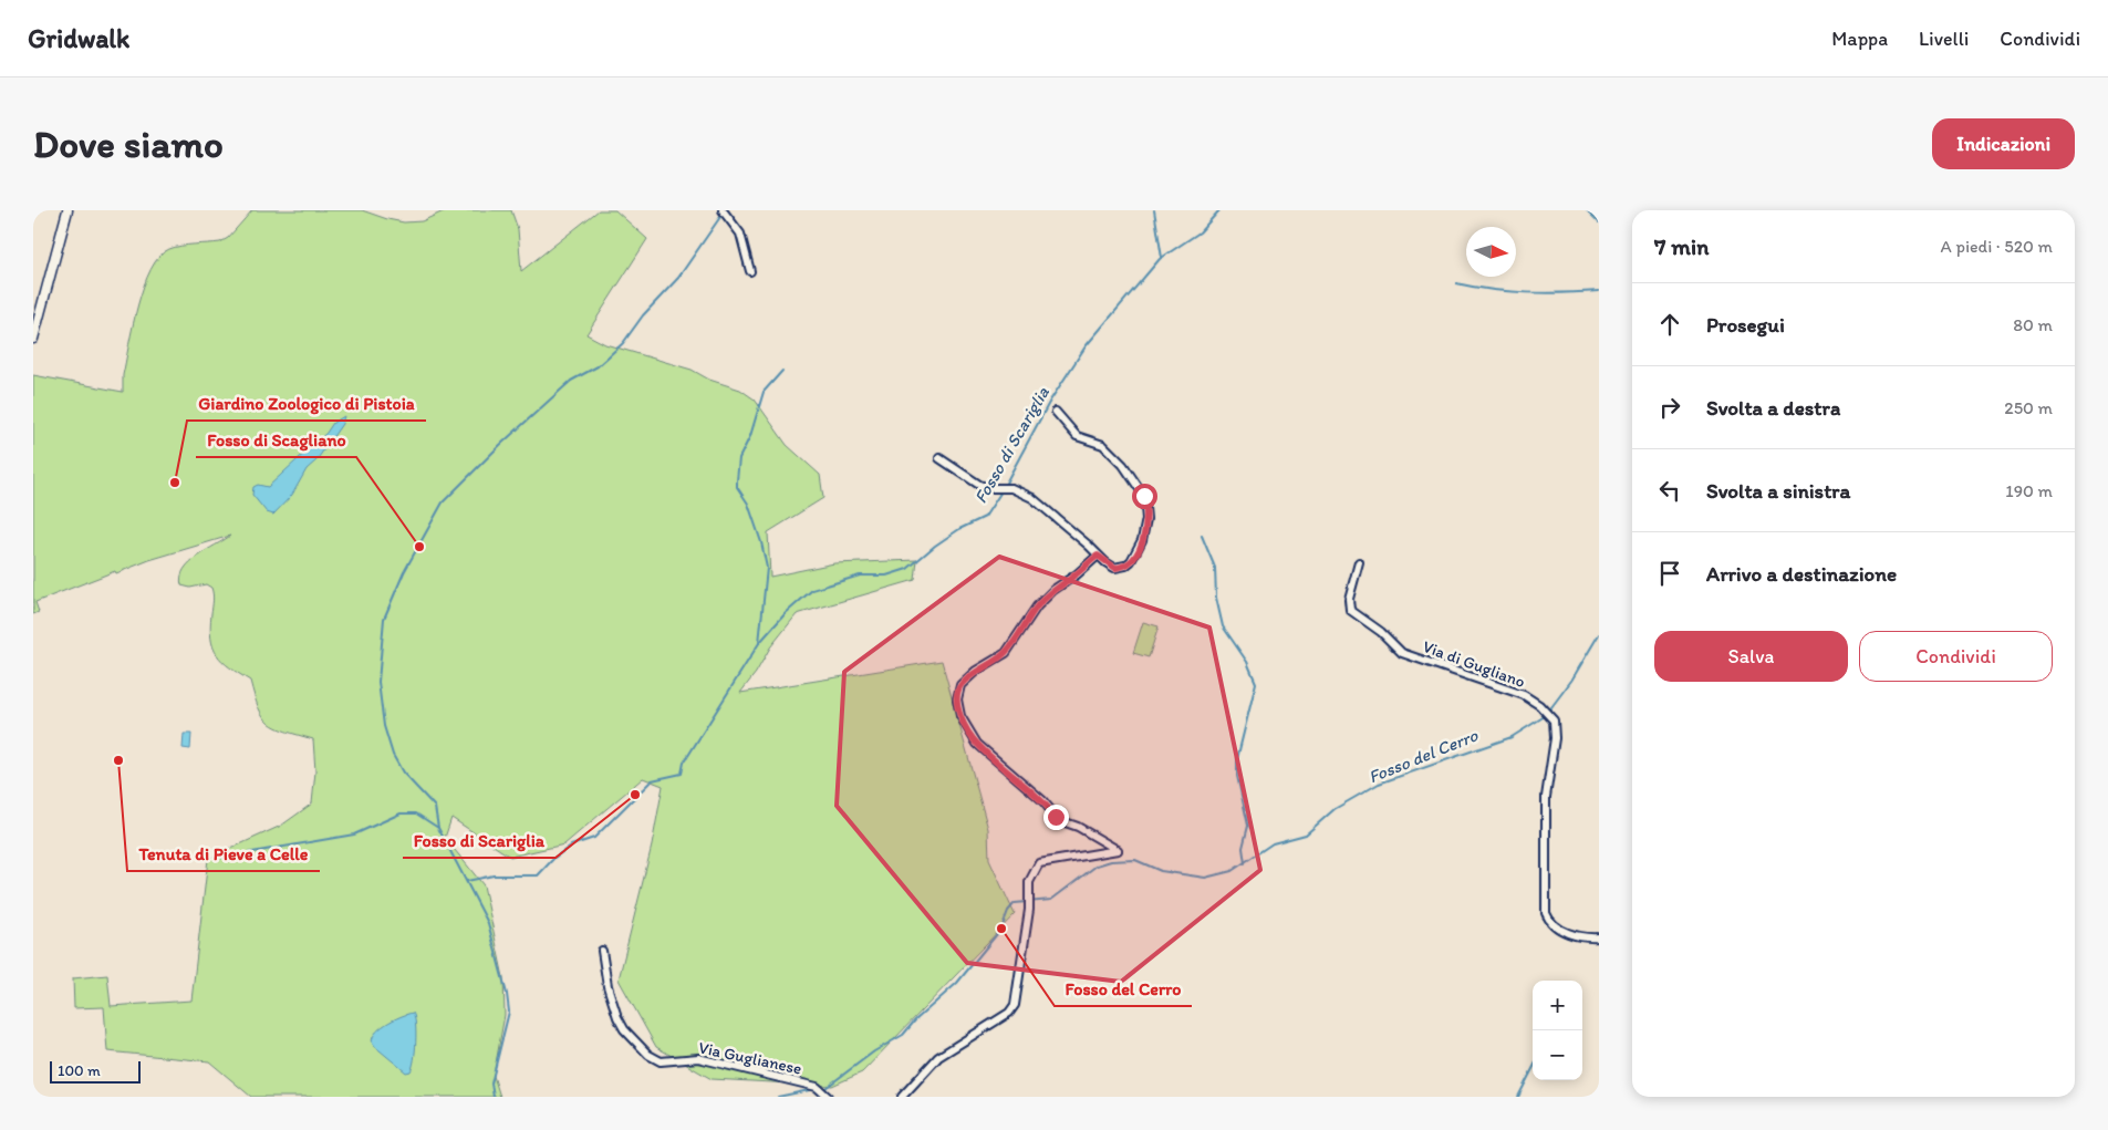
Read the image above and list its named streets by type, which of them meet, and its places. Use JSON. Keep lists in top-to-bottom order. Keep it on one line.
{"streets":{"street":["Via di Gugliano","Via Guglianese"]},"water":["Fosso di Scariglia","Fosso del Cerro"],"places":["Giardino Zoologico di Pistoia","Fosso di Scagliano","Tenuta di Pieve a Celle","Fosso di Scariglia","Fosso del Cerro"],"scale_bar":"100 m","north":"right","page":{"header":"Gridwalk","nav":["Mappa","Livelli","Condividi"],"buttons":["Indicazioni",["Salva","Condividi"]],"title":"Dove siamo","heading":["7 min","A piedi · 520 m"],"list":[["Prosegui","80 m"],["Svolta a destra","250 m"],["Svolta a sinistra","190 m"],"Arrivo a destinazione"],"map_buttons":["+","−"],"scale":"100 m"}}
